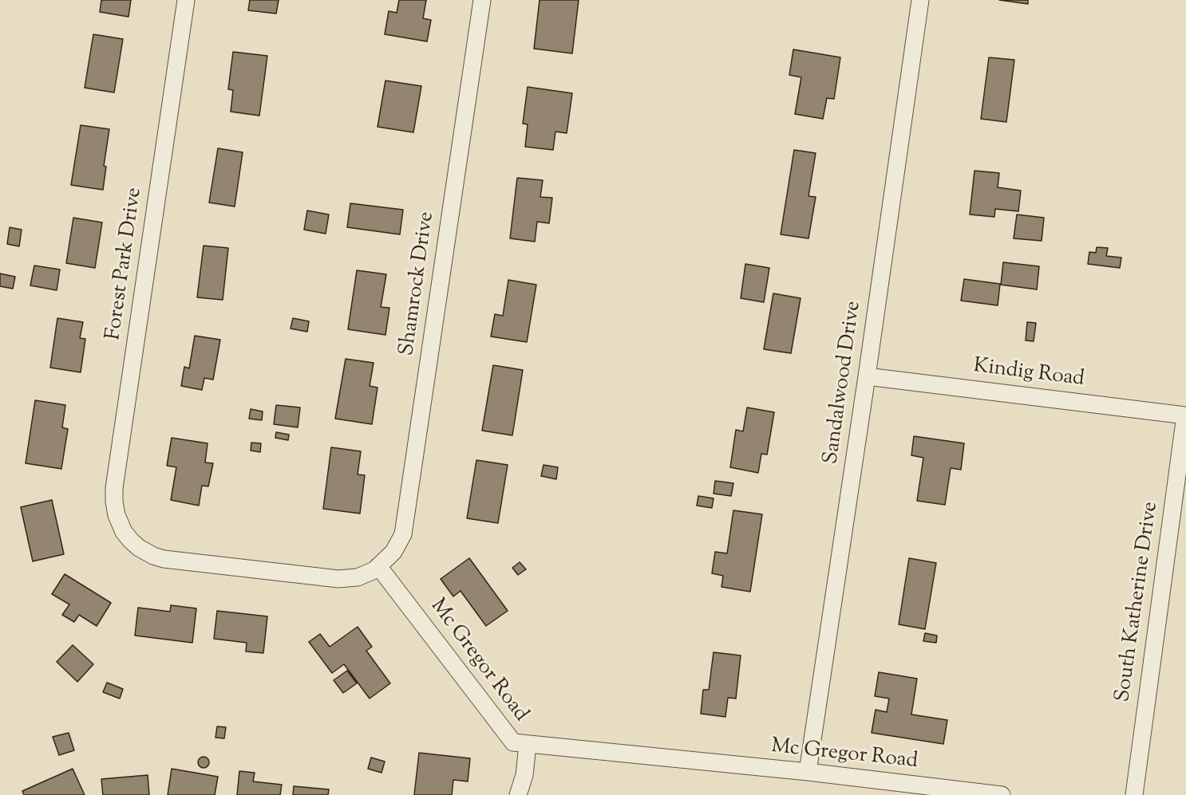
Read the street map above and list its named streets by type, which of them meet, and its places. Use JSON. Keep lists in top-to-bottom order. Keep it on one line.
{"streets":{"street":["Forest Park Drive","Shamrock Drive","Kindig Road","Sandalwood Drive","South Katherine Drive","Mc Gregor Road"]},"crossings":[["Forest Park Drive","Shamrock Drive"],["Forest Park Drive","Mc Gregor Road"],["Shamrock Drive","Mc Gregor Road"],["Kindig Road","Sandalwood Drive"],["Kindig Road","South Katherine Drive"],["Sandalwood Drive","Mc Gregor Road"]]}
